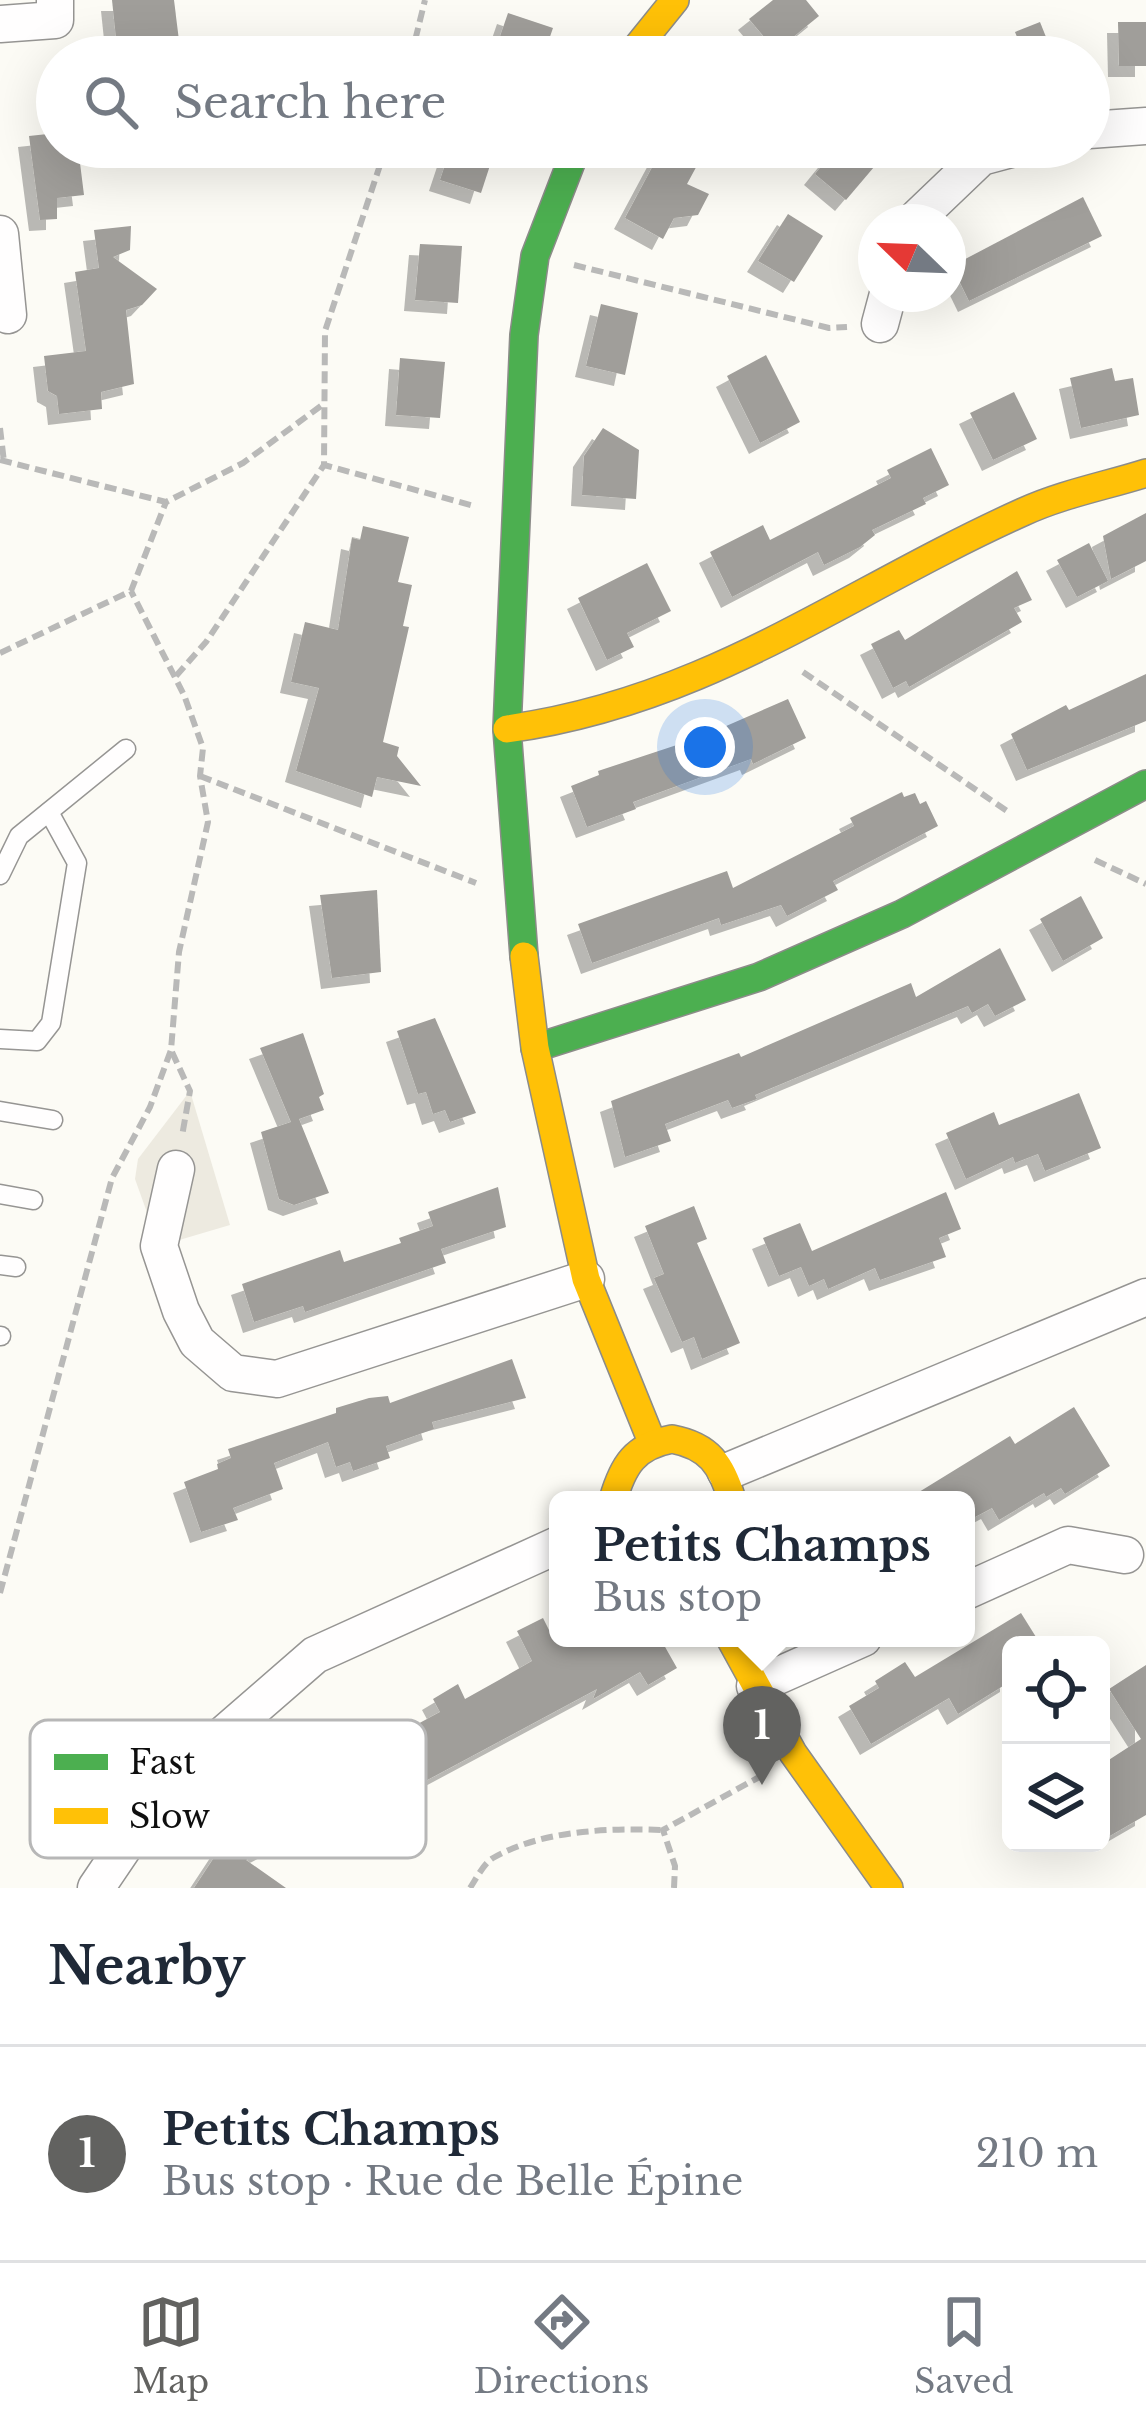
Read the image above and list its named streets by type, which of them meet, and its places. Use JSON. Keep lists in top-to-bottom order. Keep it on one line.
{"legend":["Fast","Slow"],"north":"top left","page":{"search":"Search here","popup":["Petits Champs","Bus stop"],"pins":"1","heading":"Nearby","list":[{"mark":"1","name":"Petits Champs","note":"Bus stop · Rue de Belle Épine","value":"210 m"}],"nav":["Map","Directions","Saved"]}}
